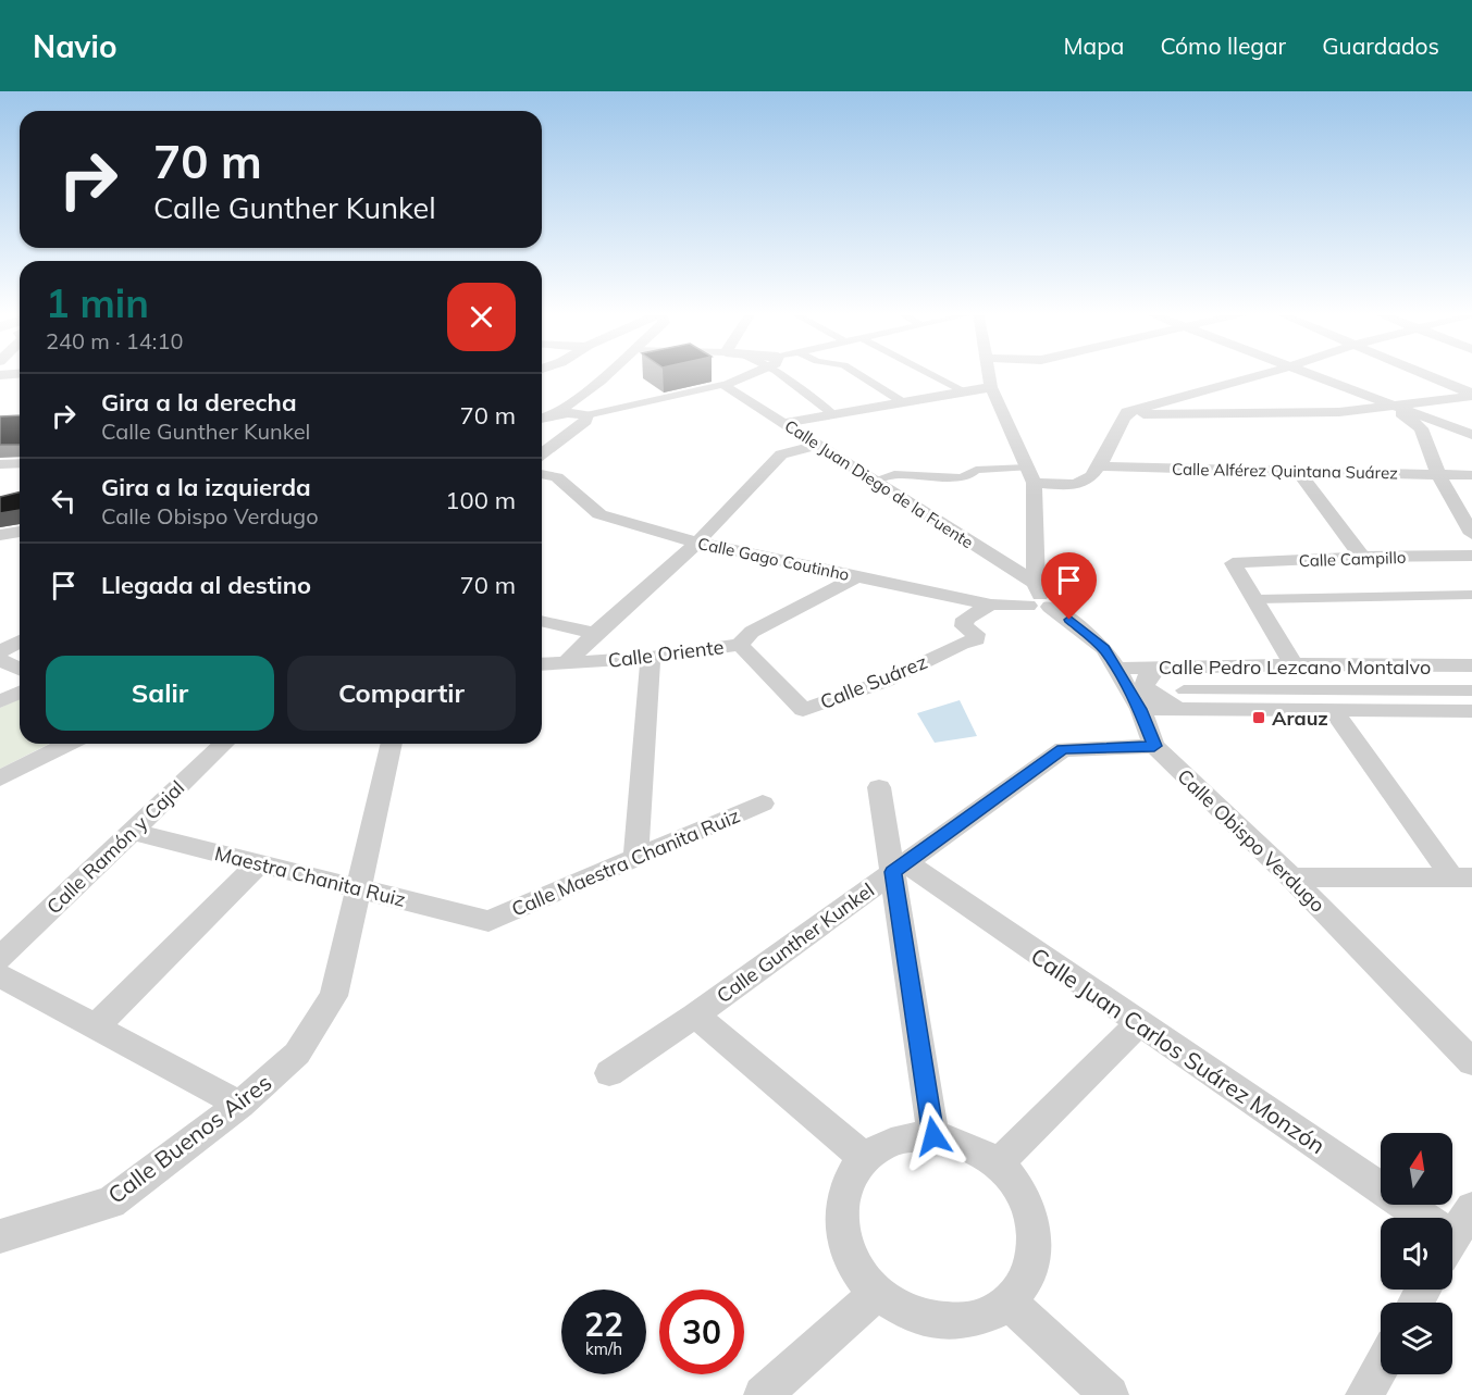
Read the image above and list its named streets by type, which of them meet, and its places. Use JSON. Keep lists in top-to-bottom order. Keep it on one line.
{"streets":{"street":["Calle Alférez Quintana Suárez","Calle Juan Diego de la Fuente","Calle Gago Coutinho","Calle Campillo","Calle Oriente","Calle Pedro Lezcano Montalvo","Calle Suárez","Calle Obispo Verdugo","Calle Ramón y Cajal","Calle Maestra Chanita Ruiz","Maestra Chanita Ruiz","Calle Gunther Kunkel","Calle Juan Carlos Suárez Monzón","Calle Buenos Aires"]},"crossings":[["Calle Juan Diego de la Fuente","Calle Gago Coutinho"],["Calle Juan Diego de la Fuente","Calle Obispo Verdugo"],["Calle Gago Coutinho","Calle Oriente"],["Calle Gago Coutinho","Calle Suárez"],["Calle Gago Coutinho","Calle Obispo Verdugo"],["Calle Oriente","Calle Suárez"],["Calle Pedro Lezcano Montalvo","Calle Obispo Verdugo"],["Calle Obispo Verdugo","Calle Gunther Kunkel"],["Calle Ramón y Cajal","Maestra Chanita Ruiz"],["Calle Maestra Chanita Ruiz","Maestra Chanita Ruiz"],["Maestra Chanita Ruiz","Calle Buenos Aires"],["Calle Gunther Kunkel","Calle Juan Carlos Suárez Monzón"]],"places":{"transit":["Arauz"]},"north":"top","page":{"header":"Navio","nav":["Mapa","Cómo llegar","Guardados"],"turn":["70 m","Calle Gunther Kunkel"],"heading":["1 min","240 m · 14:10"],"list":[{"name":"Gira a la derecha","note":"Calle Gunther Kunkel","value":"70 m"},{"name":"Gira a la izquierda","note":"Calle Obispo Verdugo","value":"100 m"},{"name":"Llegada al destino","value":"70 m"}],"buttons":["Salir","Compartir"],"speed":"22 km/h","limit":"30"}}
